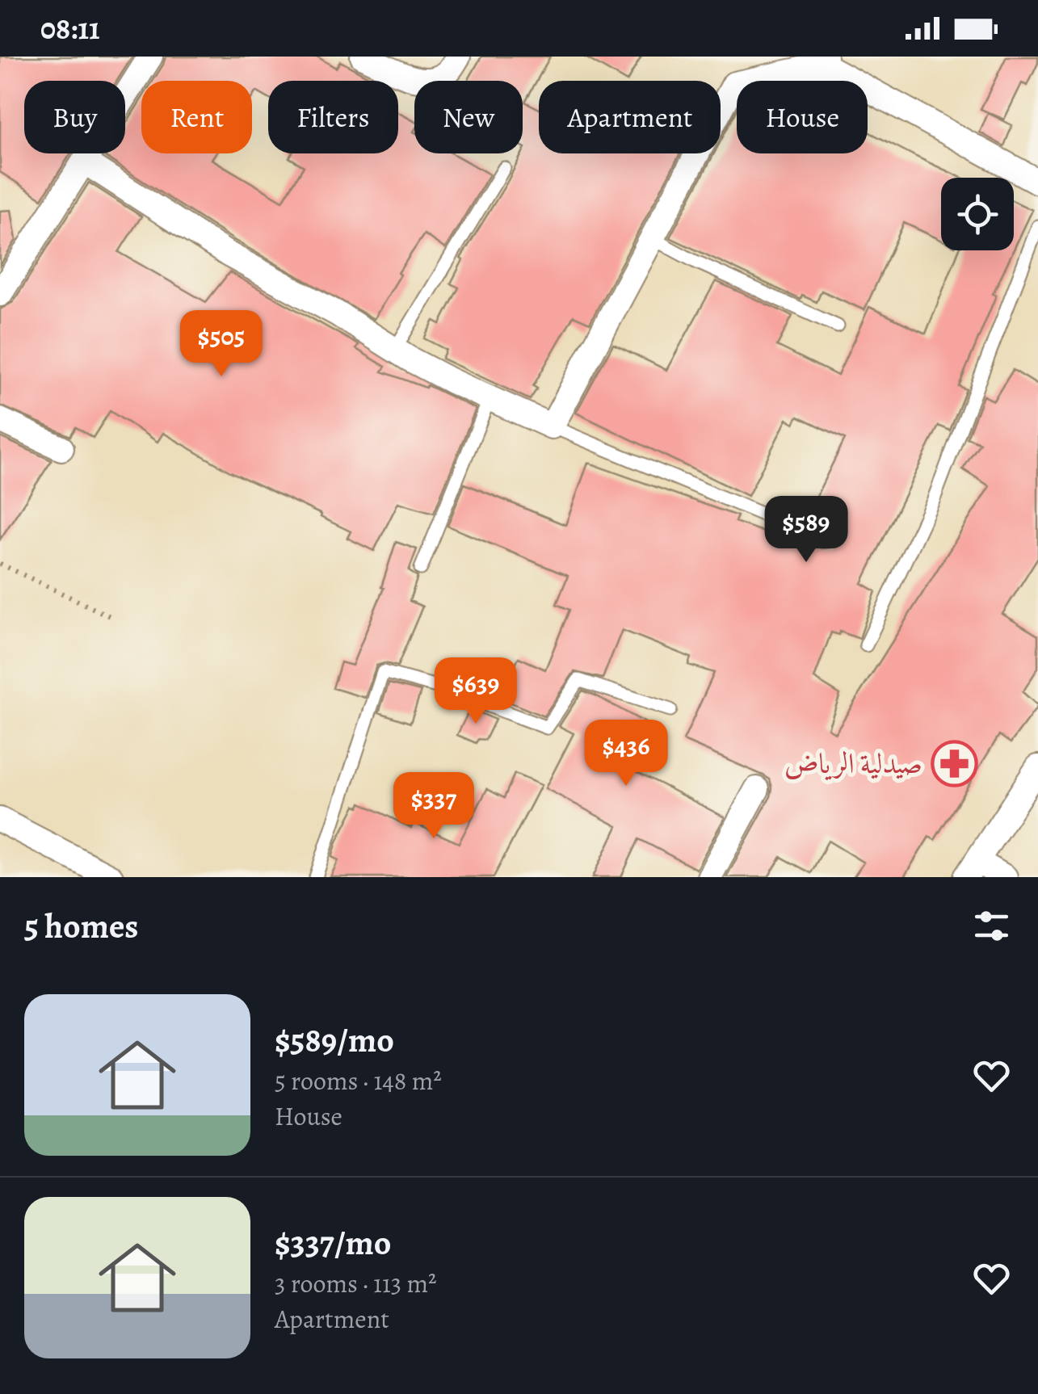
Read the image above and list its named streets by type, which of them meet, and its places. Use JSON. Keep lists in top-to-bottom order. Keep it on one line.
{"places":{"pharmacy":["صيدلية الرياض"]},"page":{"status":"08:11","chip":["Buy","Rent","Filters","New","Apartment","House"],"price":["$505","$589","$639","$436","$337"],"heading":"5 homes","list":[{"name":"$589/mo","note":"5 rooms · 148 m² · House"},{"name":"$337/mo","note":"3 rooms · 113 m² · Apartment"}]}}
